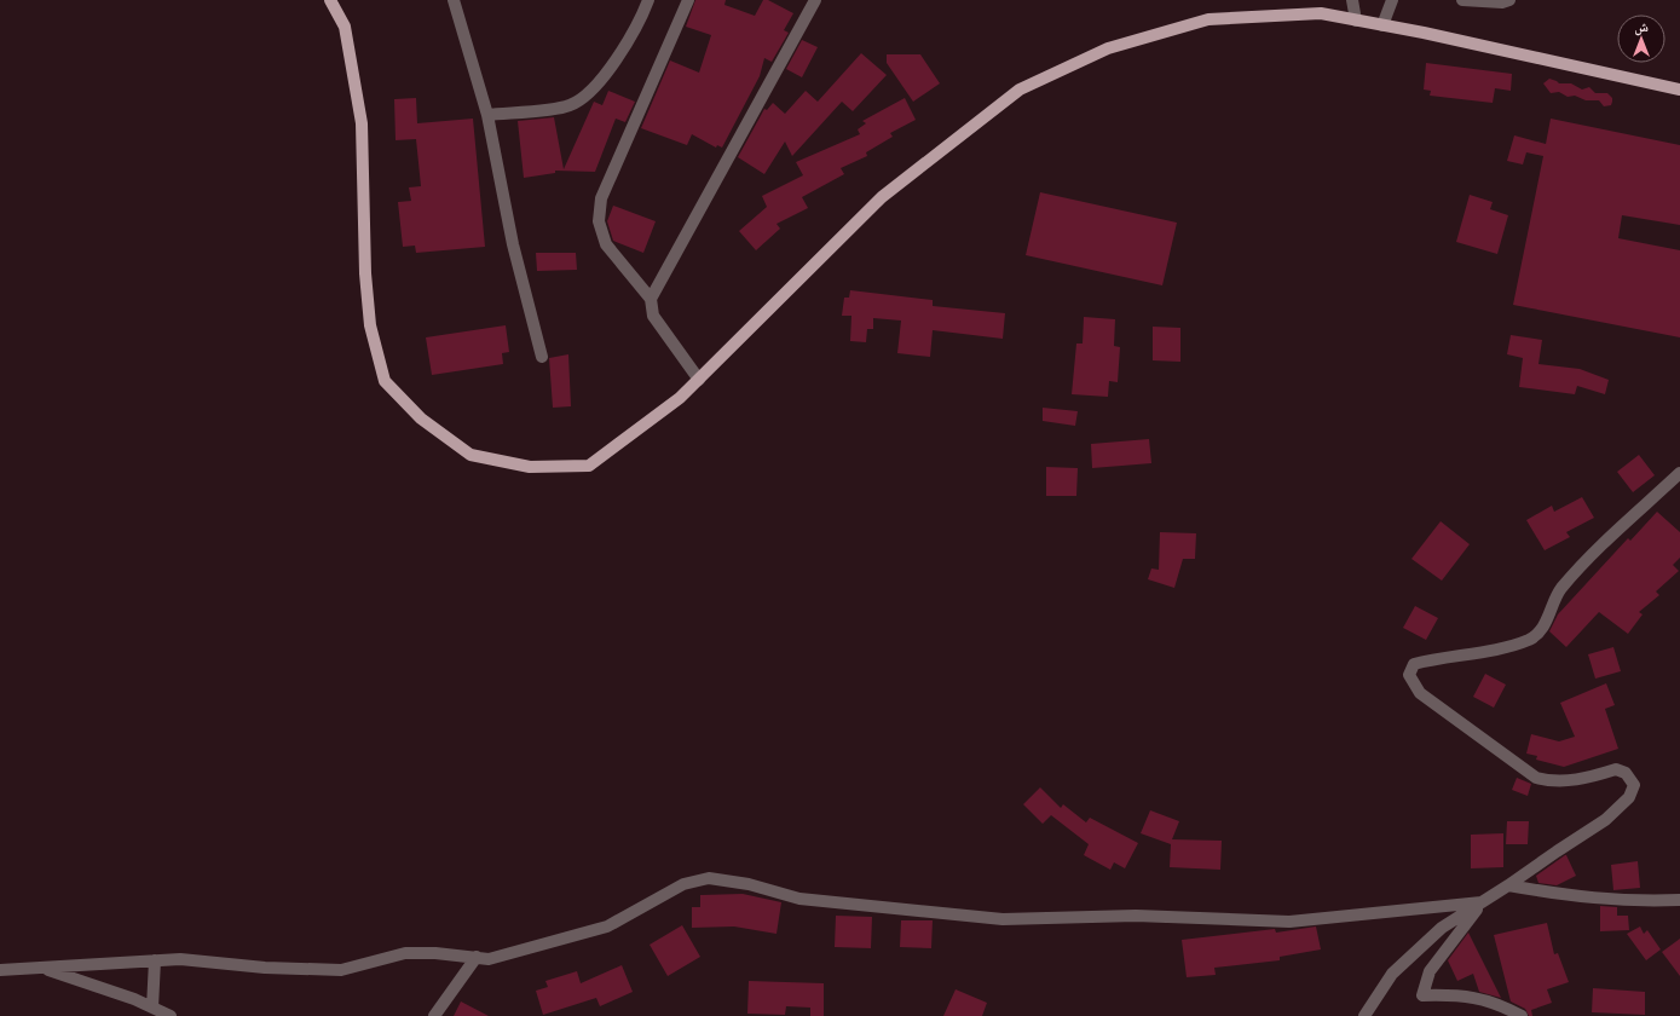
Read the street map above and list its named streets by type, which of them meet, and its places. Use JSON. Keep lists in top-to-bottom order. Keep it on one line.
{"north":"top"}
